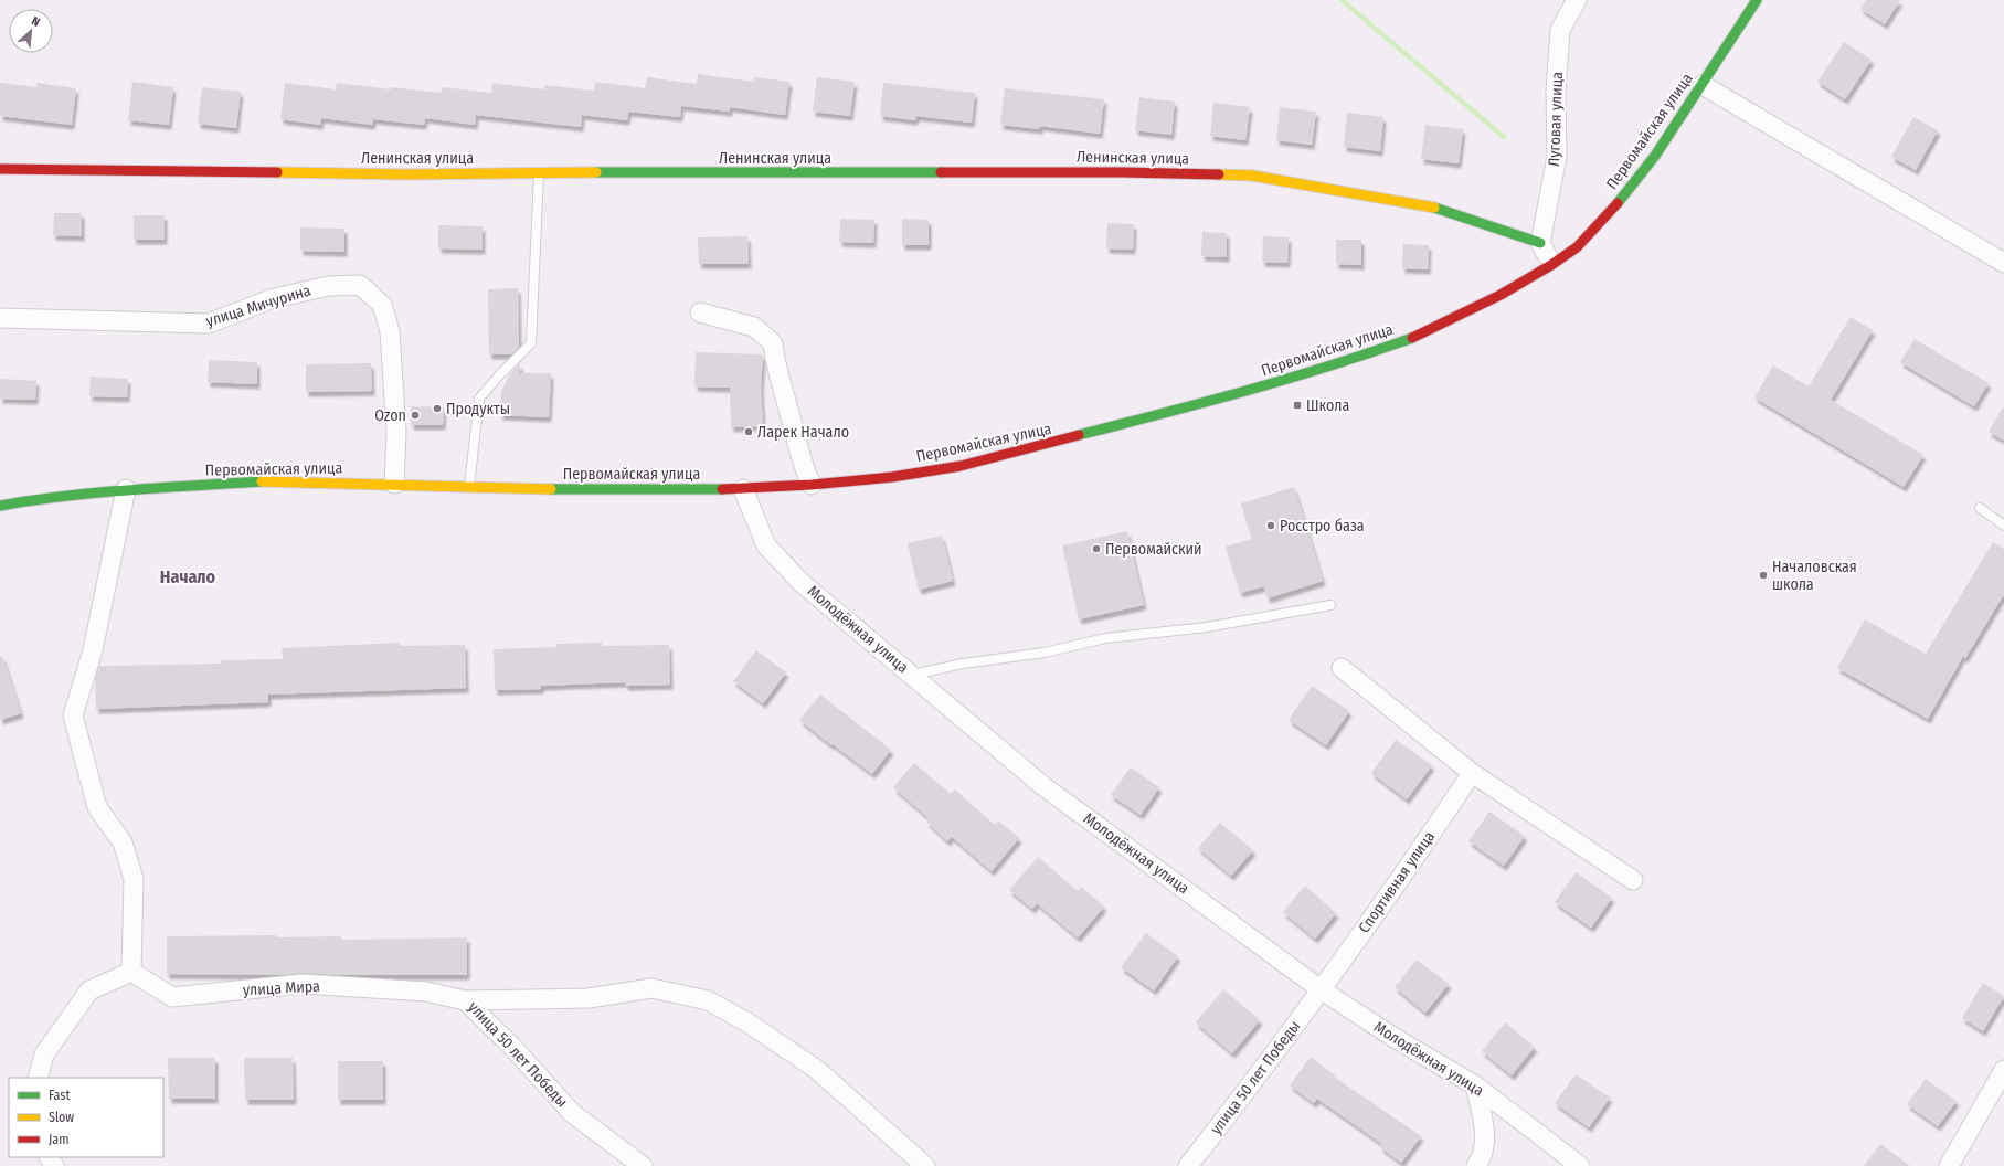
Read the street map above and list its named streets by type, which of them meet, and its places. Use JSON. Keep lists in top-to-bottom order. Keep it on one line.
{"streets":{"main road":["Первомайская улица","Ленинская улица"],"street":["Луговая улица","улица Мичурина","Молодёжная улица","Спортивная улица","улица Мира","улица 50 лет Победы"]},"crossings":[["Луговая улица","Ленинская улица"],["Первомайская улица","улица Мичурина"],["Первомайская улица","Молодёжная улица"],["Молодёжная улица","Спортивная улица"],["Молодёжная улица","улица 50 лет Победы"],["Спортивная улица","улица 50 лет Победы"],["улица Мира","улица 50 лет Победы"]],"districts":["Начало"],"places":{"transit":["Школа"],"other":["Продукты","Ozon","Ларек Начало","Росстро база","Первомайский","Началовская школа"]},"legend":["Fast","Slow","Jam"],"north":"top right"}
